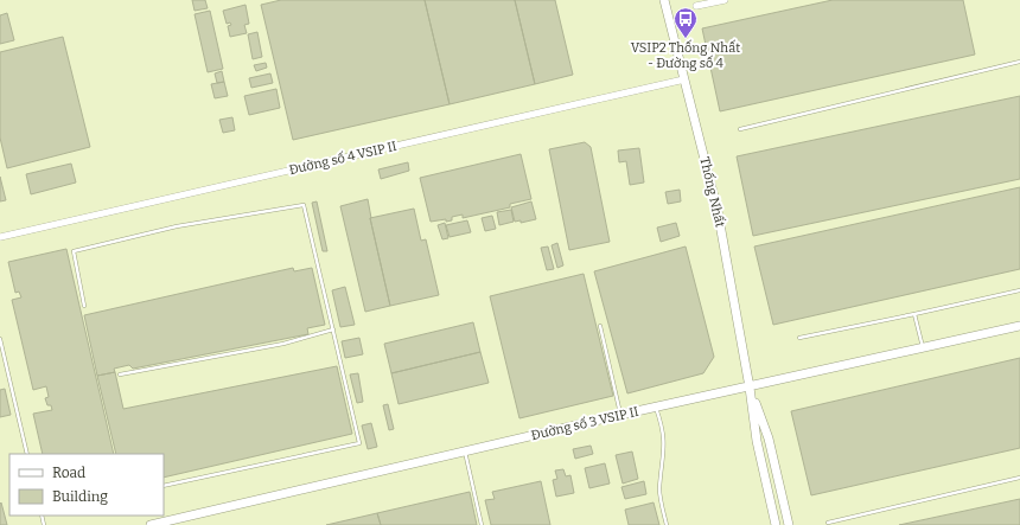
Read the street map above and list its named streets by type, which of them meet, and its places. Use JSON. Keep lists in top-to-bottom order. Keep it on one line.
{"streets":{"street":["Đường số 4 VSIP II","Thống Nhất","Đường số 3 VSIP II"]},"crossings":[["Đường số 4 VSIP II","Thống Nhất"],["Thống Nhất","Đường số 3 VSIP II"]],"places":{"bus stop":["VSIP2 Thống Nhất - Đường số 4"]},"legend":["Road","Building"]}
